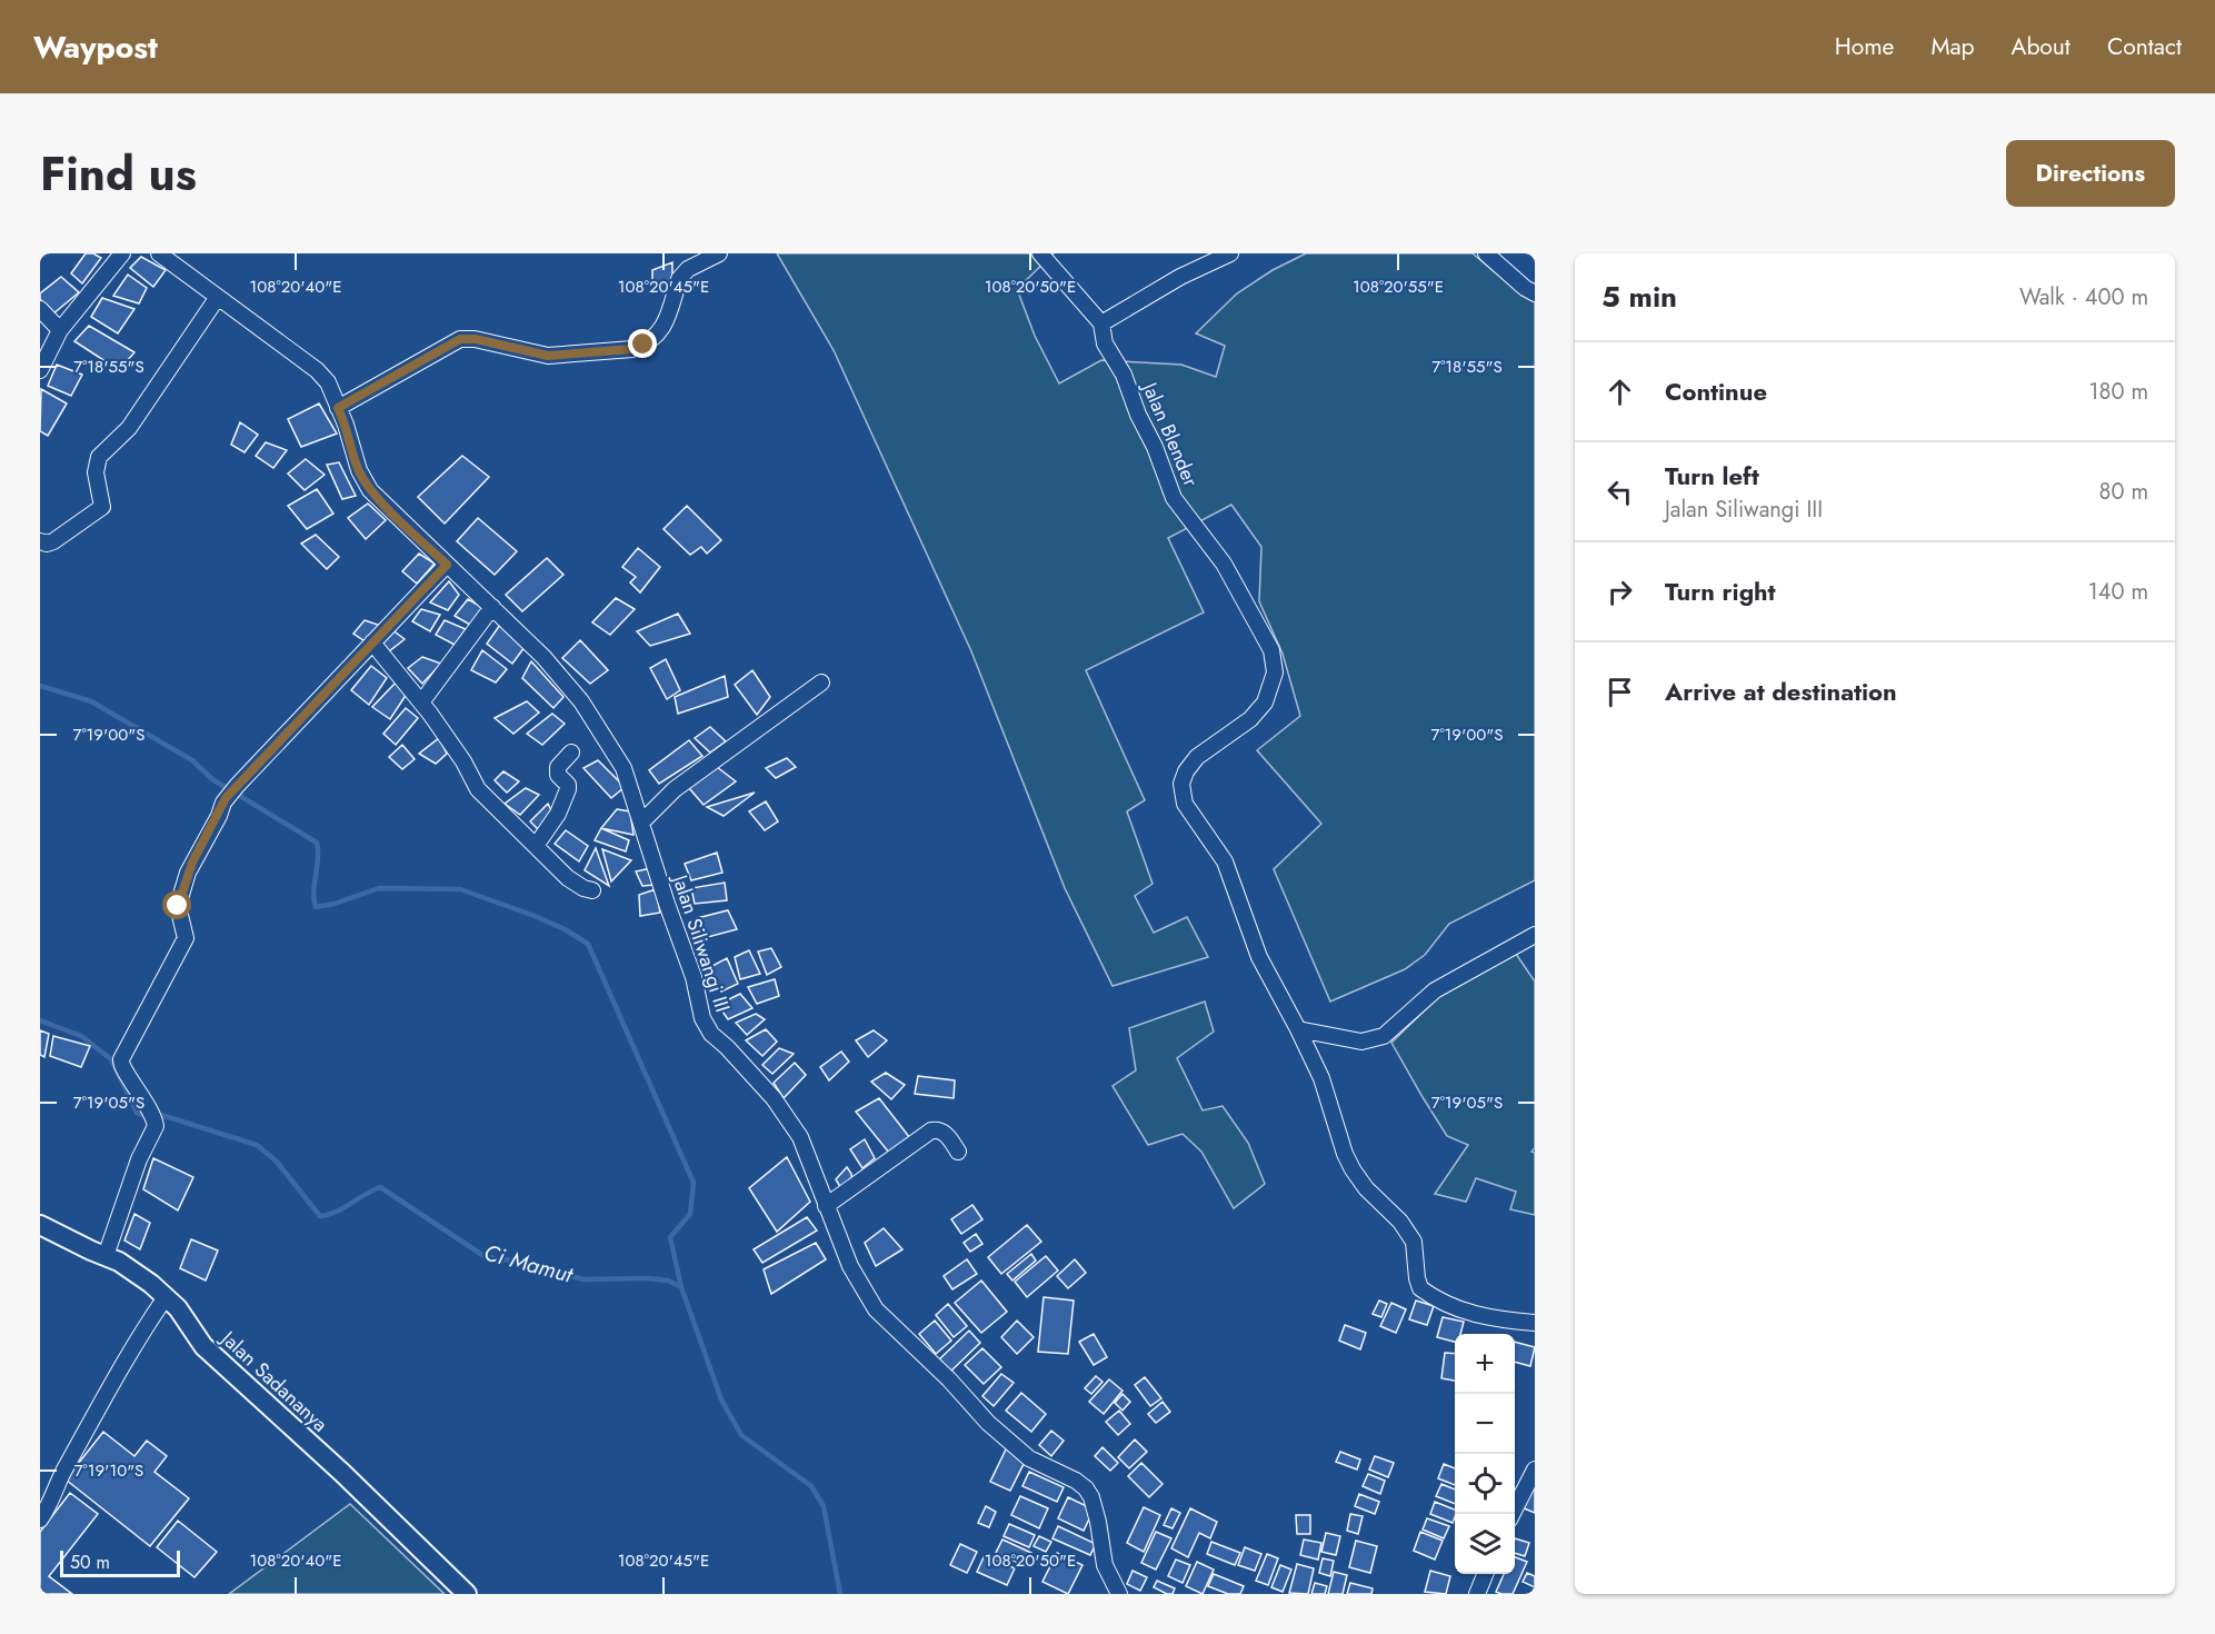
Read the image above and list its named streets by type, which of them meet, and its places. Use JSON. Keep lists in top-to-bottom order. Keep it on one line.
{"streets":{"street":["Jalan Blender","Jalan Siliwangi III","Jalan Sadananya"]},"water":["Ci Mamut"],"scale_bar":"50 m","page":{"header":"Waypost","nav":["Home","Map","About","Contact"],"title":"Find us","buttons":"Directions","heading":["5 min","Walk · 400 m"],"list":[["Continue","180 m"],["Turn left","Jalan Siliwangi III","80 m"],["Turn right","140 m"],"Arrive at destination"],"map_buttons":["+","−"],"scale":"50 m"},"coordinates":["108°20'40\"E","108°20'45\"E","108°20'50\"E","108°20'55\"E","7°18'55\"S","7°19'00\"S","7°19'05\"S","7°19'10\"S"]}
